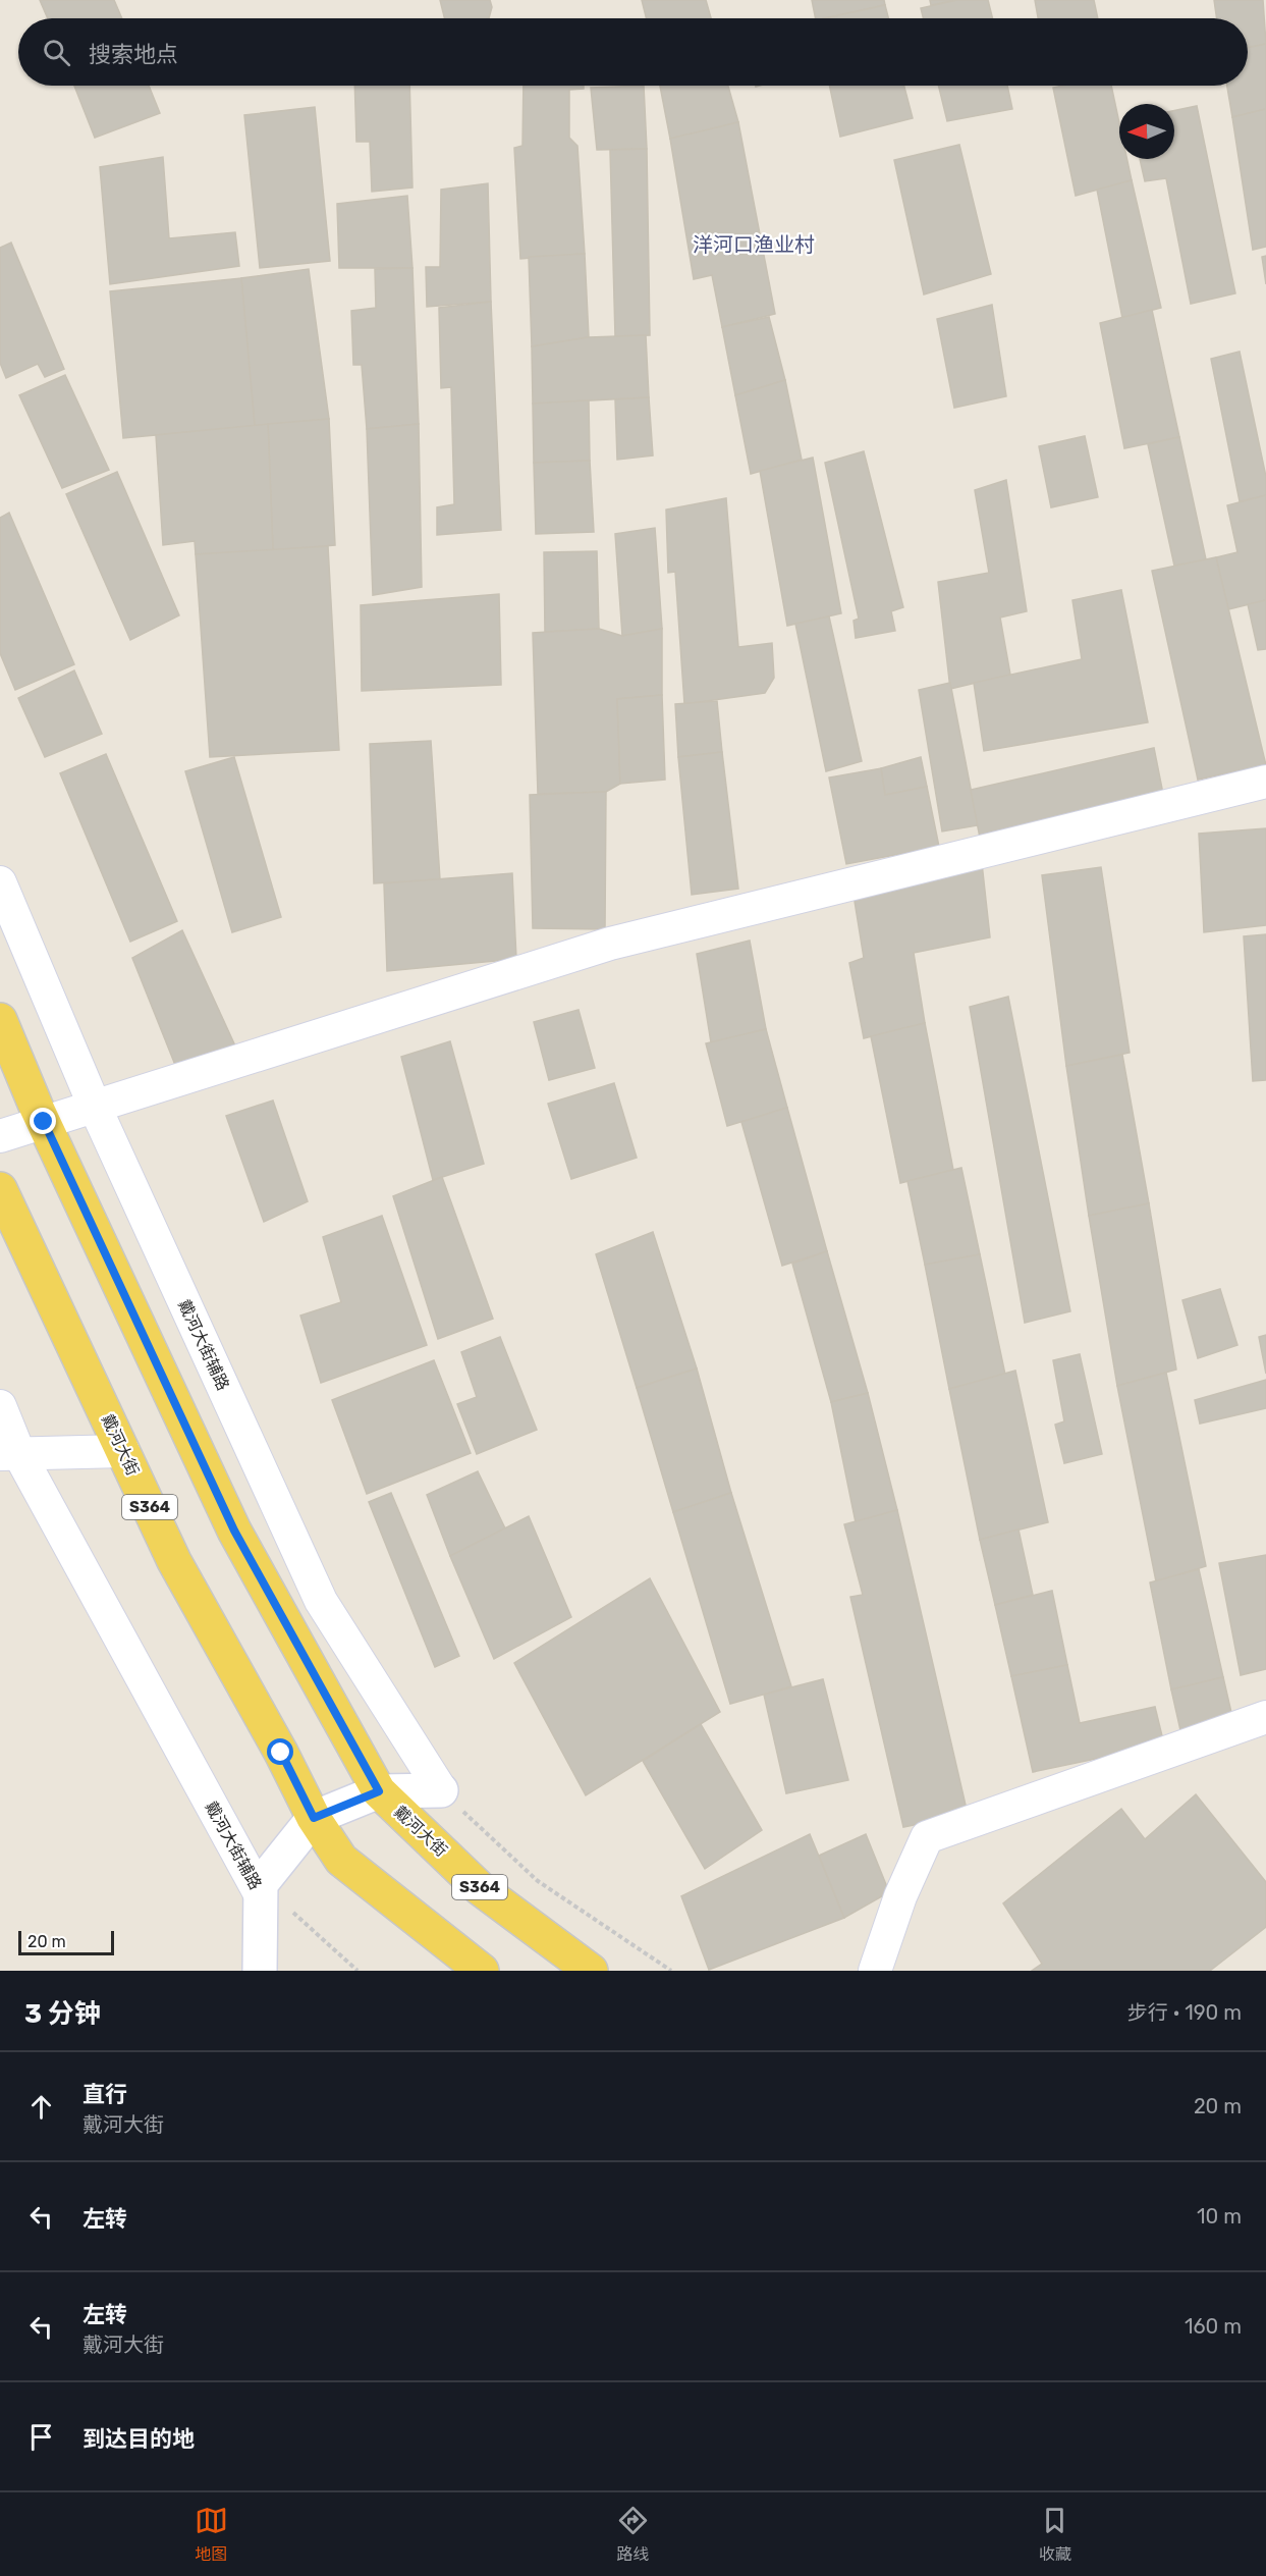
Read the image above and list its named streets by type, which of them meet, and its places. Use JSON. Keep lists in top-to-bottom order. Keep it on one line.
{"streets":{"main road":["戴河大街","S364"],"street":["戴河大街辅路"]},"districts":["洋河口渔业村"],"scale_bar":"20 m","north":"left","page":{"search":"搜索地点","scale":"20 m","heading":["3 分钟","步行 · 190 m"],"list":[["直行","戴河大街","20 m"],["左转","10 m"],["左转","戴河大街","160 m"],"到达目的地"],"nav":["地图","路线","收藏"]}}
